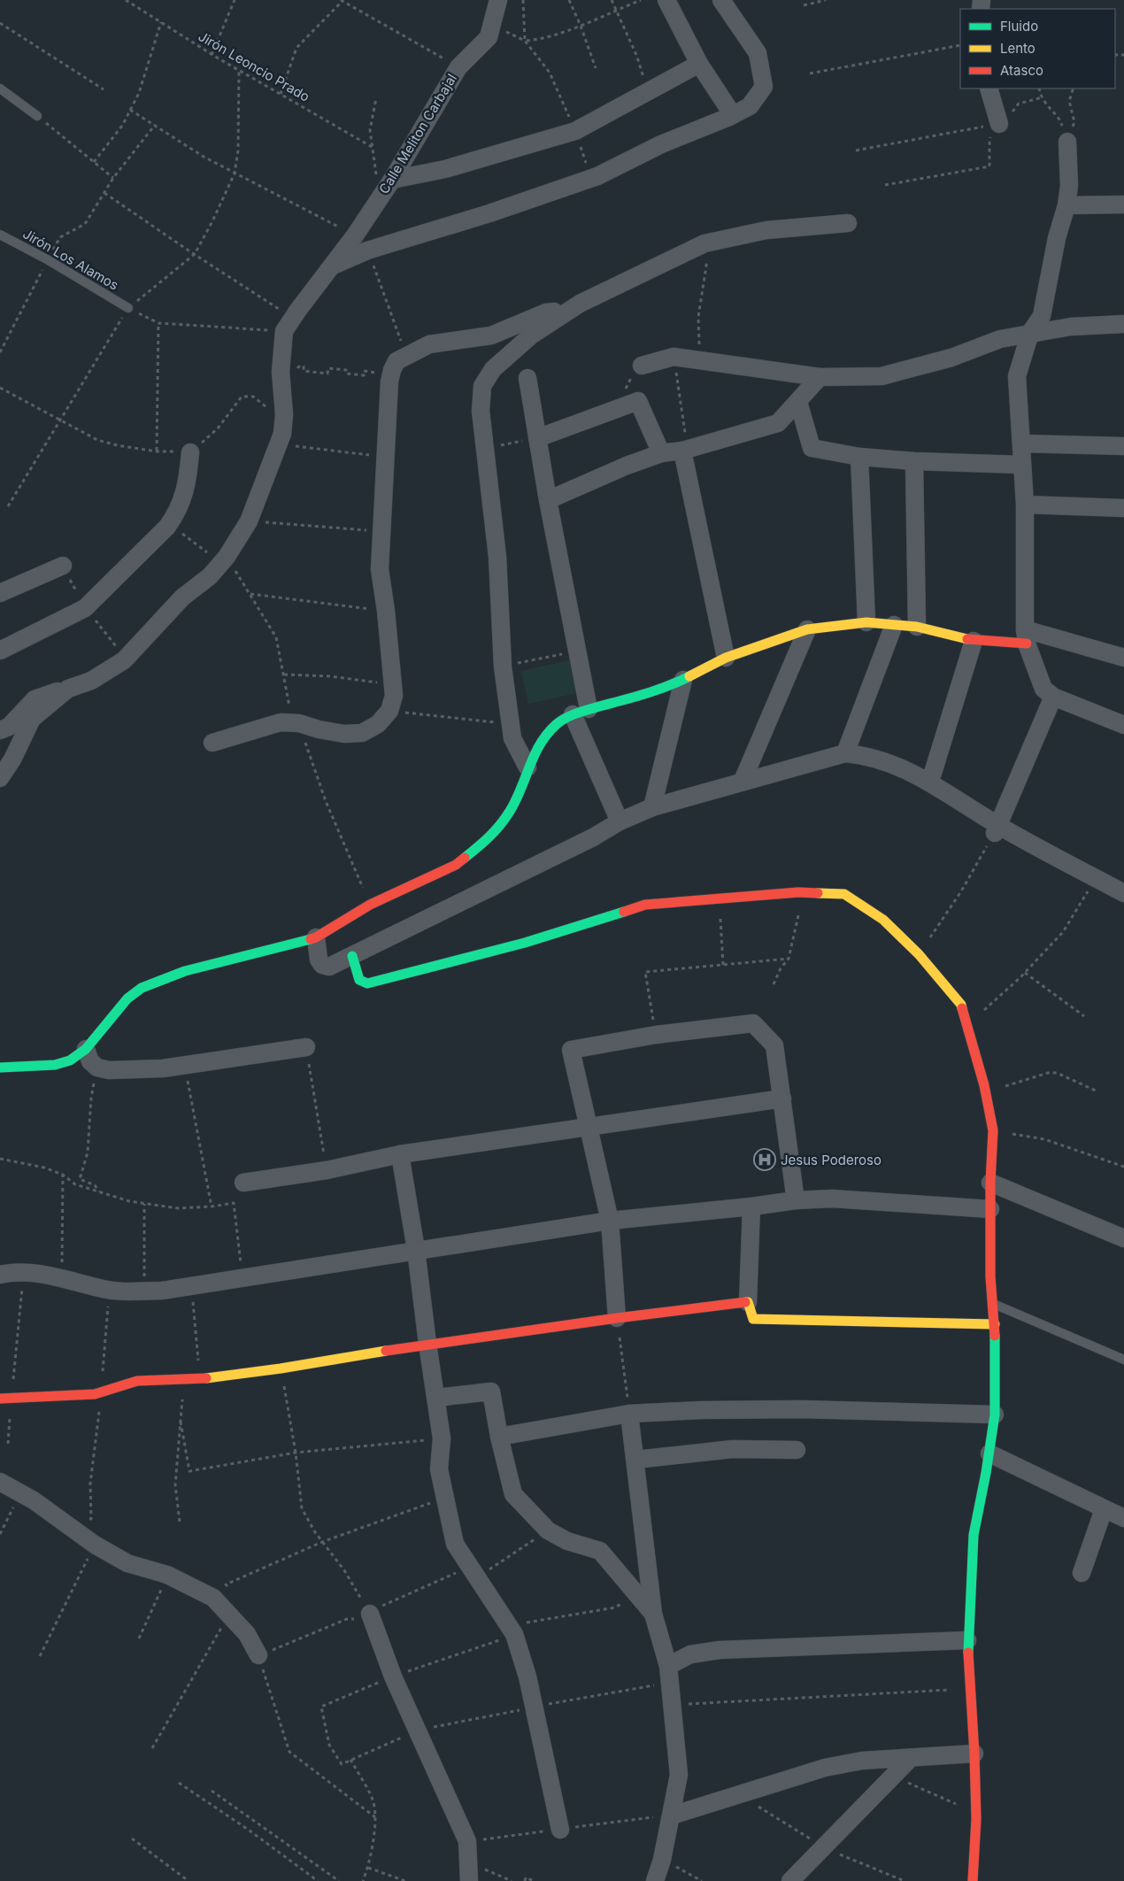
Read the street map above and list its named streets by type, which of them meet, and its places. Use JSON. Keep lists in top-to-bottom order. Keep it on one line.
{"streets":{"street":["Calle Meliton Carbajal"],"lane":["Jirón Los Alamos"],"path":["Jirón Leoncio Prado"]},"places":{"hospital":["Jesus Poderoso"]},"legend":["Fluido","Lento","Atasco"]}
